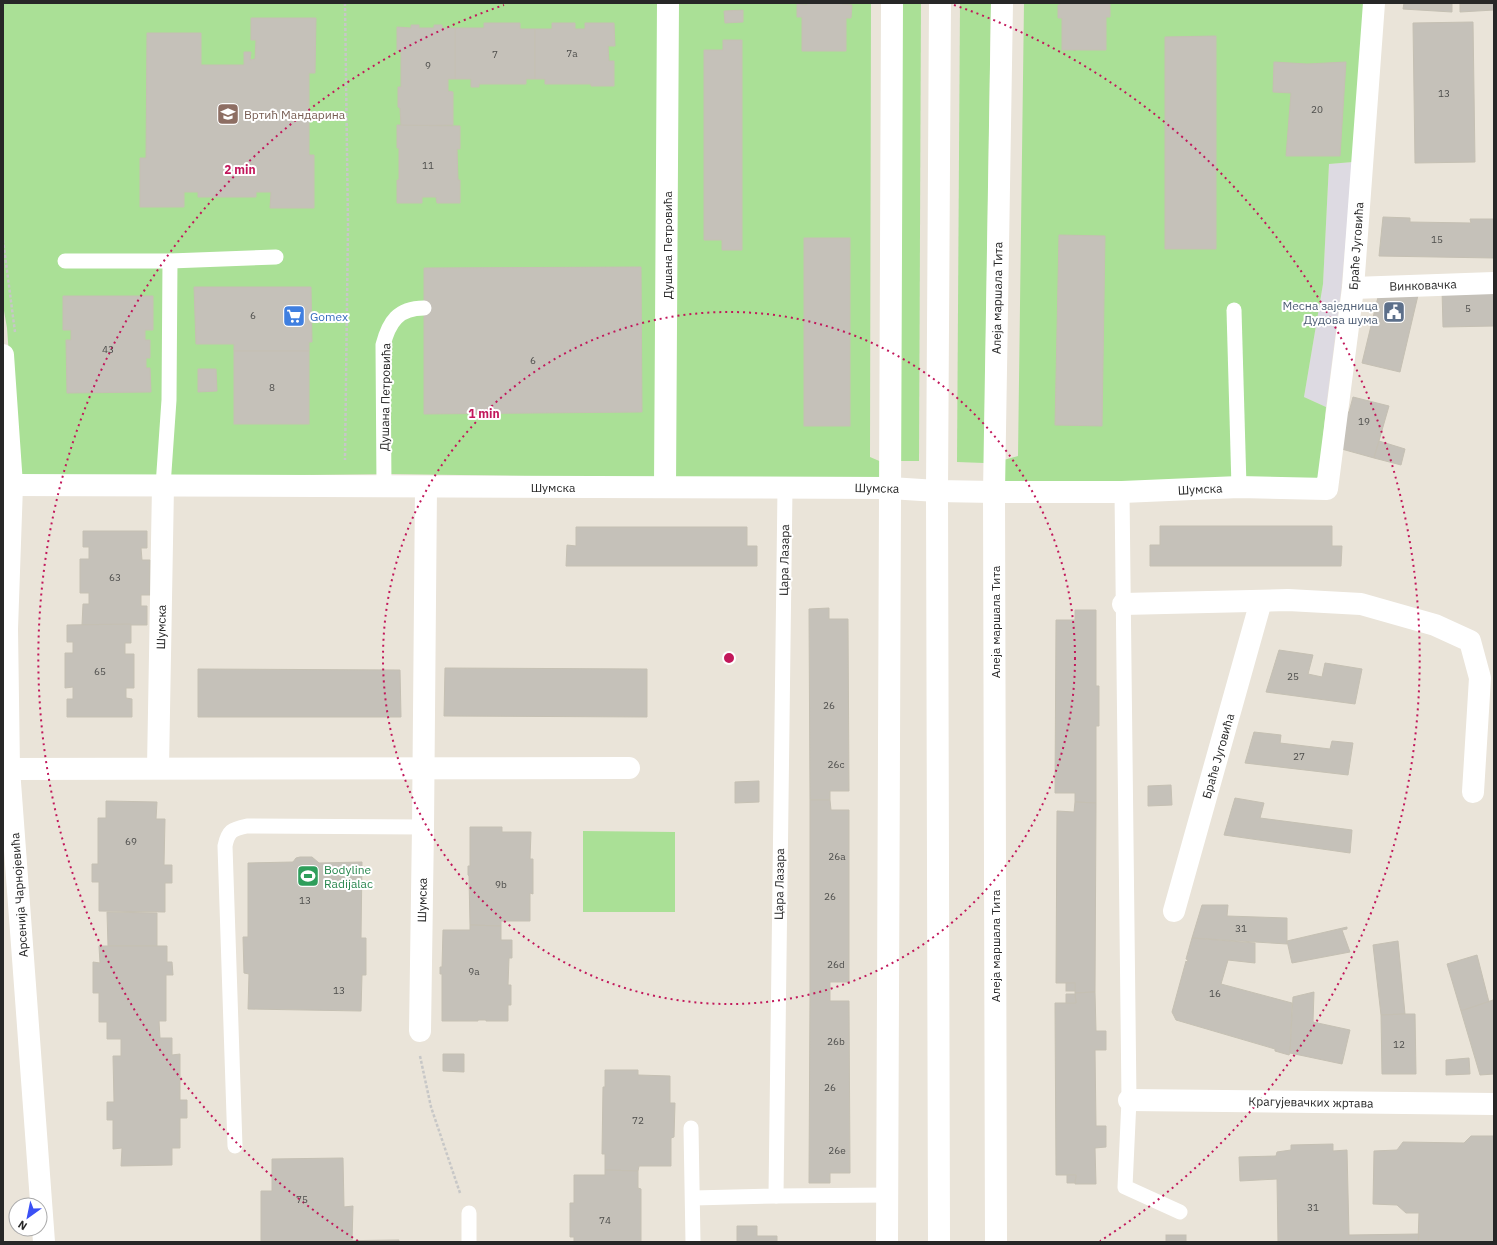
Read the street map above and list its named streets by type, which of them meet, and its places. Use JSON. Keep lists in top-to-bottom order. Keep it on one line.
{"streets":{"street":["Душана Петровића","Браће Југовића","Винковачка","Алеја маршала Тита","Шумска","Арсенија Чарнојевића","Крагујевачких жртава"],"lane":["Цара Лазара"]},"crossings":[["Душана Петровића","Шумска"],["Браће Југовића","Винковачка"],["Браће Југовића","Шумска"],["Алеја маршала Тита","Шумска"],["Шумска","Цара Лазара"],["Шумска","Арсенија Чарнојевића"]],"places":{"school or university":["Вртић Мандарина"],"public building":["Месна заједница Дудова шума"],"supermarket":["Gomex"],"sports":["Bodyline Radijalac"]},"house_numbers":["7a","7","9","13","20","11","15","5","6","43","6","8","19","63","65","25","26","27","26c","69","26a","9b","26","13","31","26d","9a","13","16","26b","12","26","72","26e","75","31","74"],"north":"bottom left","rings":["2 min","1 min"]}
